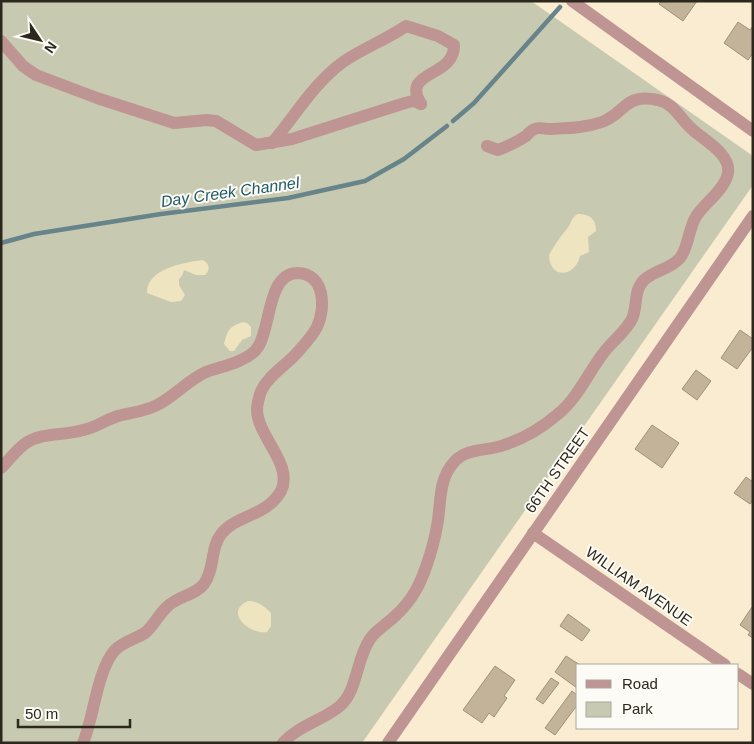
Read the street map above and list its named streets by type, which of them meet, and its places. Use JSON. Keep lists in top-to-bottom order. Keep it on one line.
{"streets":{"street":["66TH STREET","WILLIAM AVENUE"]},"crossings":[["66TH STREET","WILLIAM AVENUE"]],"water":["Day Creek Channel"],"legend":["Road","Park"],"scale_bar":"50 m","north":"bottom right"}
